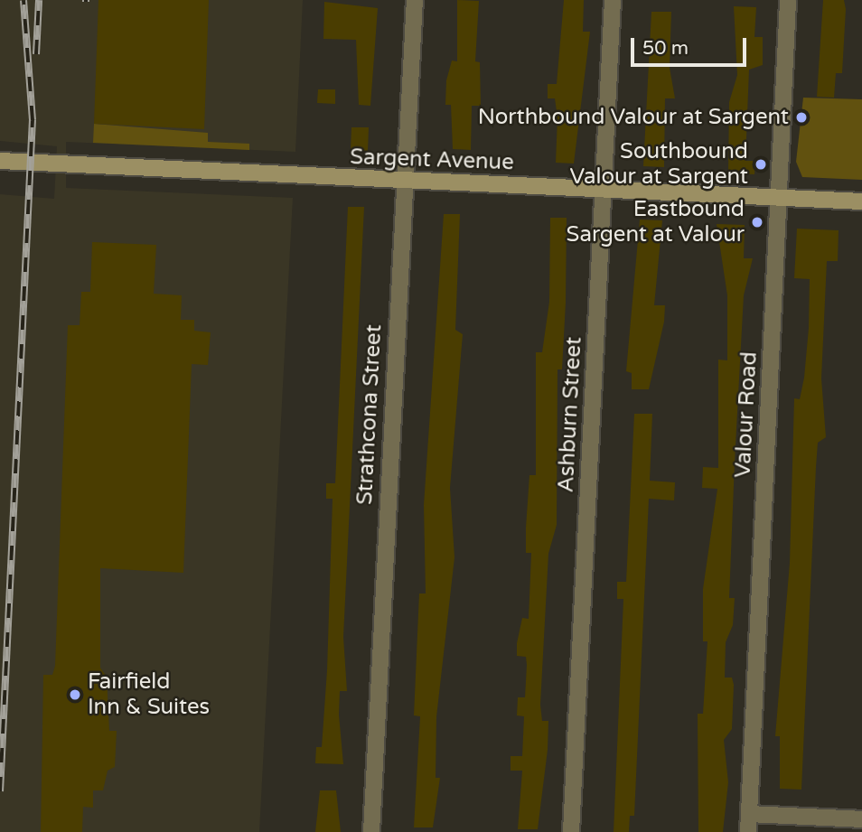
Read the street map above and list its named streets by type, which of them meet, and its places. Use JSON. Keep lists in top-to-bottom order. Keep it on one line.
{"streets":{"main road":["Sargent Avenue"],"street":["Strathcona Street","Ashburn Street","Valour Road"]},"crossings":[["Sargent Avenue","Strathcona Street"],["Sargent Avenue","Ashburn Street"],["Sargent Avenue","Valour Road"]],"places":["Northbound Valour at Sargent","Southbound Valour at Sargent","Eastbound Sargent at Valour","Fairfield Inn & Suites"],"scale_bar":"50 m"}
